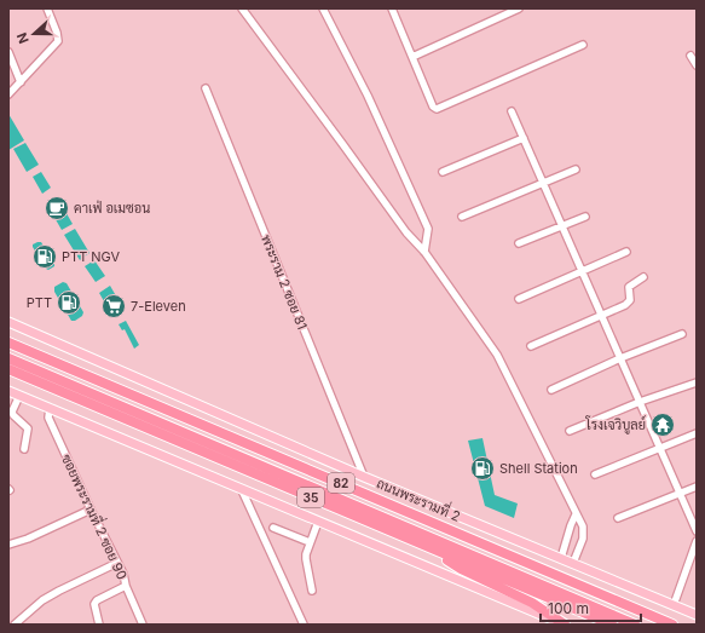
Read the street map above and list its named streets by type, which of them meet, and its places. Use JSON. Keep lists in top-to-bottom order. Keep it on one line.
{"streets":{"highway":["82","35","ถนนพระรามที่ 2"],"street":["พระราม 2 ซอย 81","ซอยพระรามที่ 2 ซอย 90"]},"crossings":[["พระราม 2 ซอย 81","ถนนพระรามที่ 2"],["35","ซอยพระรามที่ 2 ซอย 90"]],"places":{"cafe":["คาเฟ่ อเมซอน"],"fuel station":["PTT NGV","PTT","Shell Station"],"supermarket":["7-Eleven"],"temple":["โรงเจวิบูลย์"]},"scale_bar":"100 m","north":"left"}
